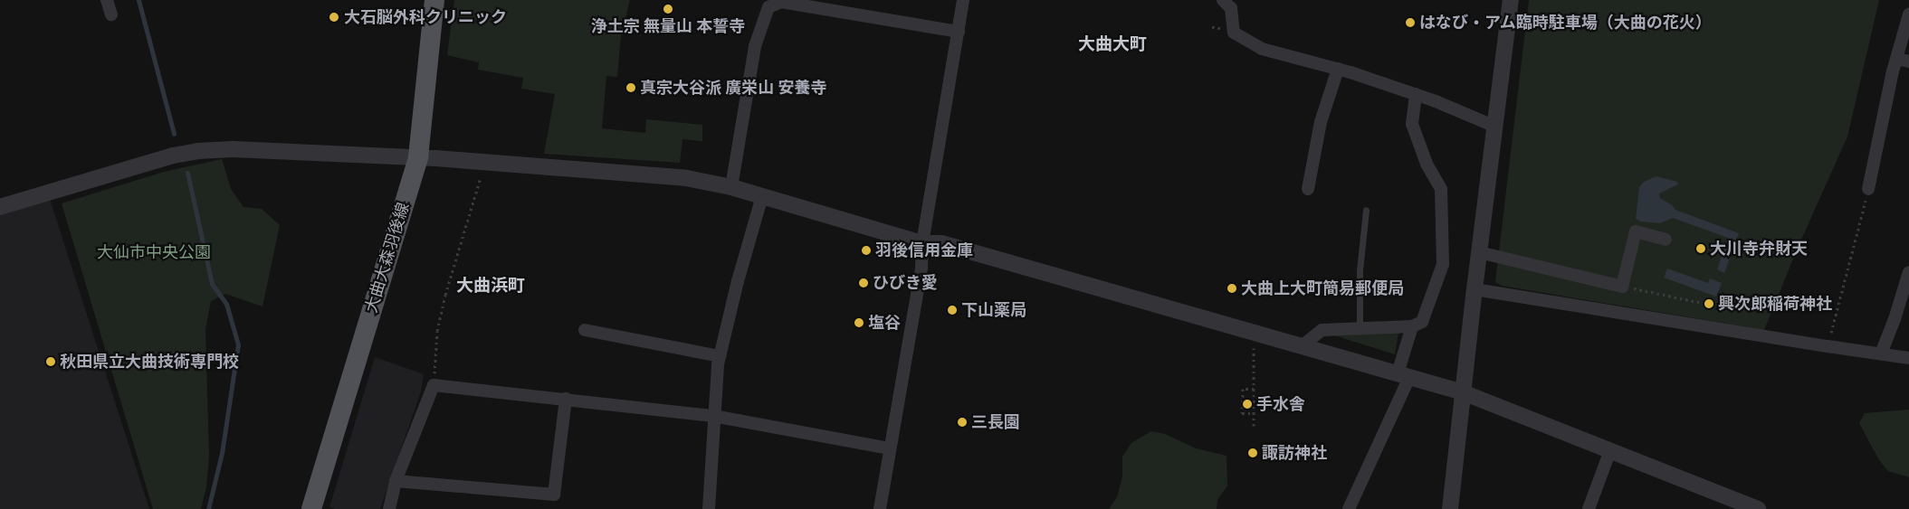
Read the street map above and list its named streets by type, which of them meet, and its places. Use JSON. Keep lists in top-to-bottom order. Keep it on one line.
{"streets":{"main road":["大曲大森羽後線"]},"districts":["大曲大町","大曲浜町"],"parks":["大仙市中央公園"],"places":["浄土宗 無量山 本誓寺","大石脳外科クリニック","はなび・アム臨時駐車場（大曲の花火）","真宗大谷派 廣栄山 安養寺","大川寺弁財天","羽後信用金庫","ひびき愛","大曲上大町簡易郵便局","興次郎稲荷神社","下山薬局","塩谷","秋田県立大曲技術専門校","手水舎","三長園","諏訪神社"]}
